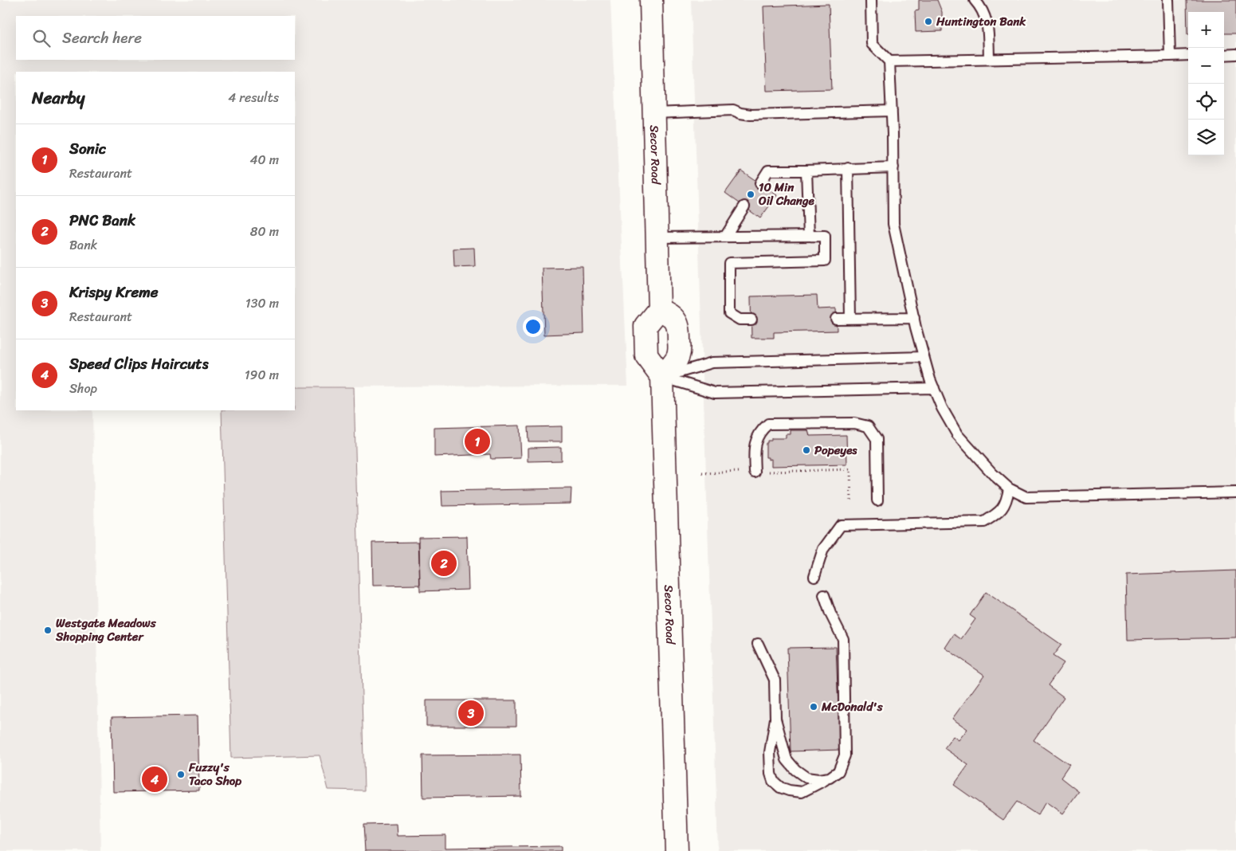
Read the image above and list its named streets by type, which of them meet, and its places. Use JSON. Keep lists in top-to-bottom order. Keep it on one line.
{"streets":{"main road":["Secor Road"]},"places":["Huntington Bank","10 Min Oil Change","Popeyes","Westgate Meadows Shopping Center","McDonald's","Fuzzy's Taco Shop"],"page":{"map_buttons":["+","−"],"search":"Search here","heading":["Nearby","4 results"],"list":[{"mark":"1","name":"Sonic","note":"Restaurant","value":"40 m"},{"mark":"2","name":"PNC Bank","note":"Bank","value":"80 m"},{"mark":"3","name":"Krispy Kreme","note":"Restaurant","value":"130 m"},{"mark":"4","name":"Speed Clips Haircuts","note":"Shop","value":"190 m"}],"pins":["1","2","3","4"]}}
